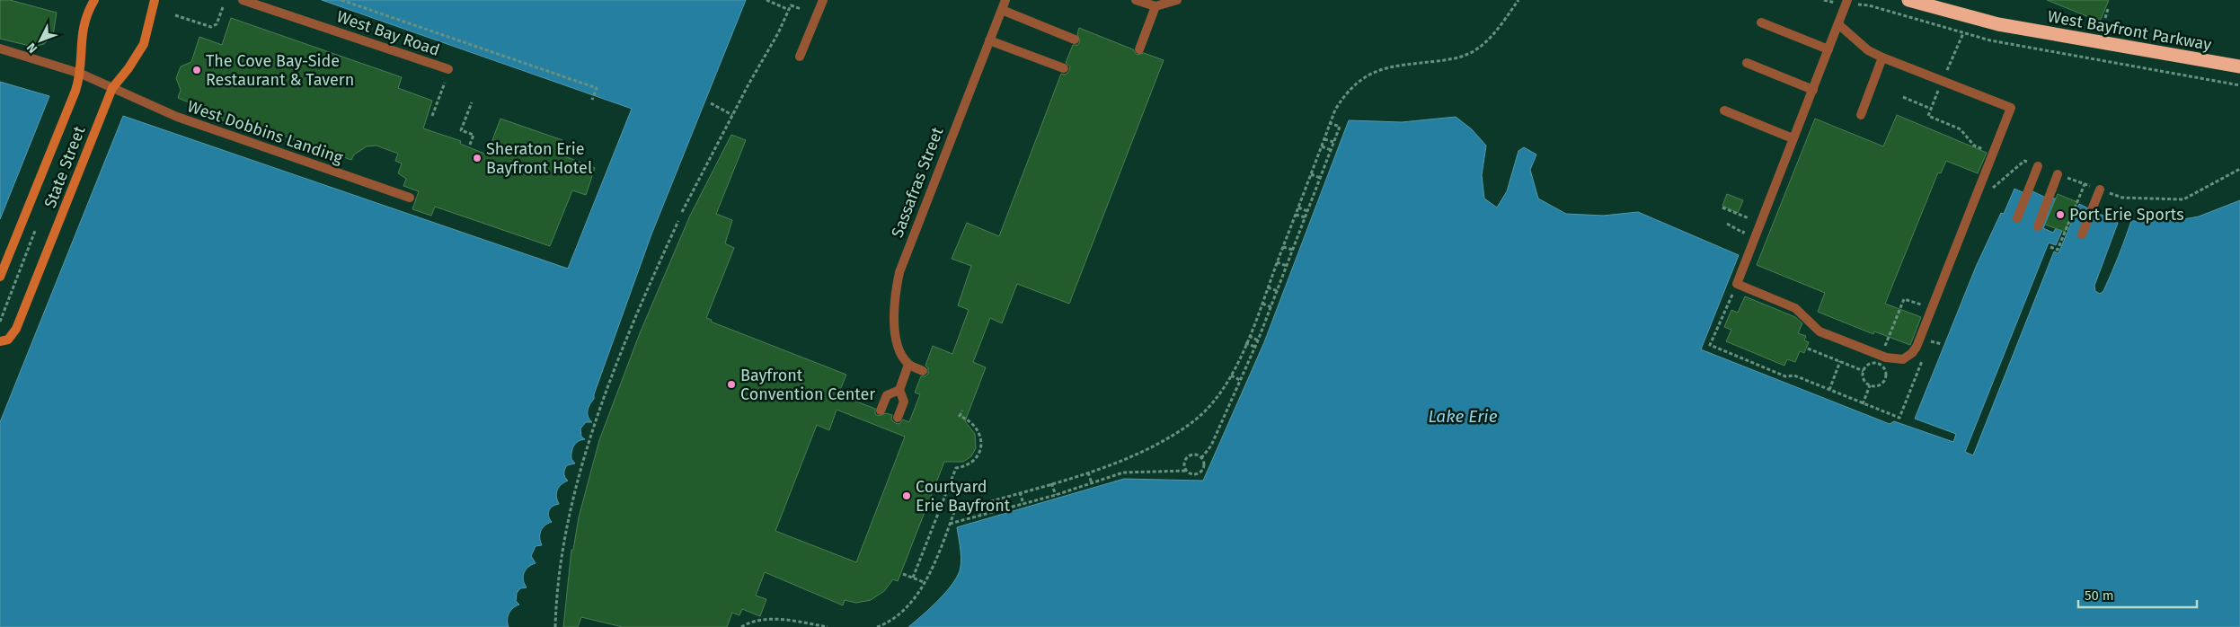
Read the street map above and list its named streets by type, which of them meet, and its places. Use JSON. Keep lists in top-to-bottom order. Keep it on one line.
{"streets":{"highway":["West Bayfront Parkway"],"street":["West Bay Road","West Dobbins Landing","State Street","Sassafras Street"]},"crossings":[["West Dobbins Landing","State Street"]],"water":["Lake Erie"],"places":["The Cove Bay-Side Restaurant & Tavern","Sheraton Erie Bayfront Hotel","Port Erie Sports","Bayfront Convention Center","Courtyard Erie Bayfront"],"scale_bar":"50 m","north":"bottom left"}
